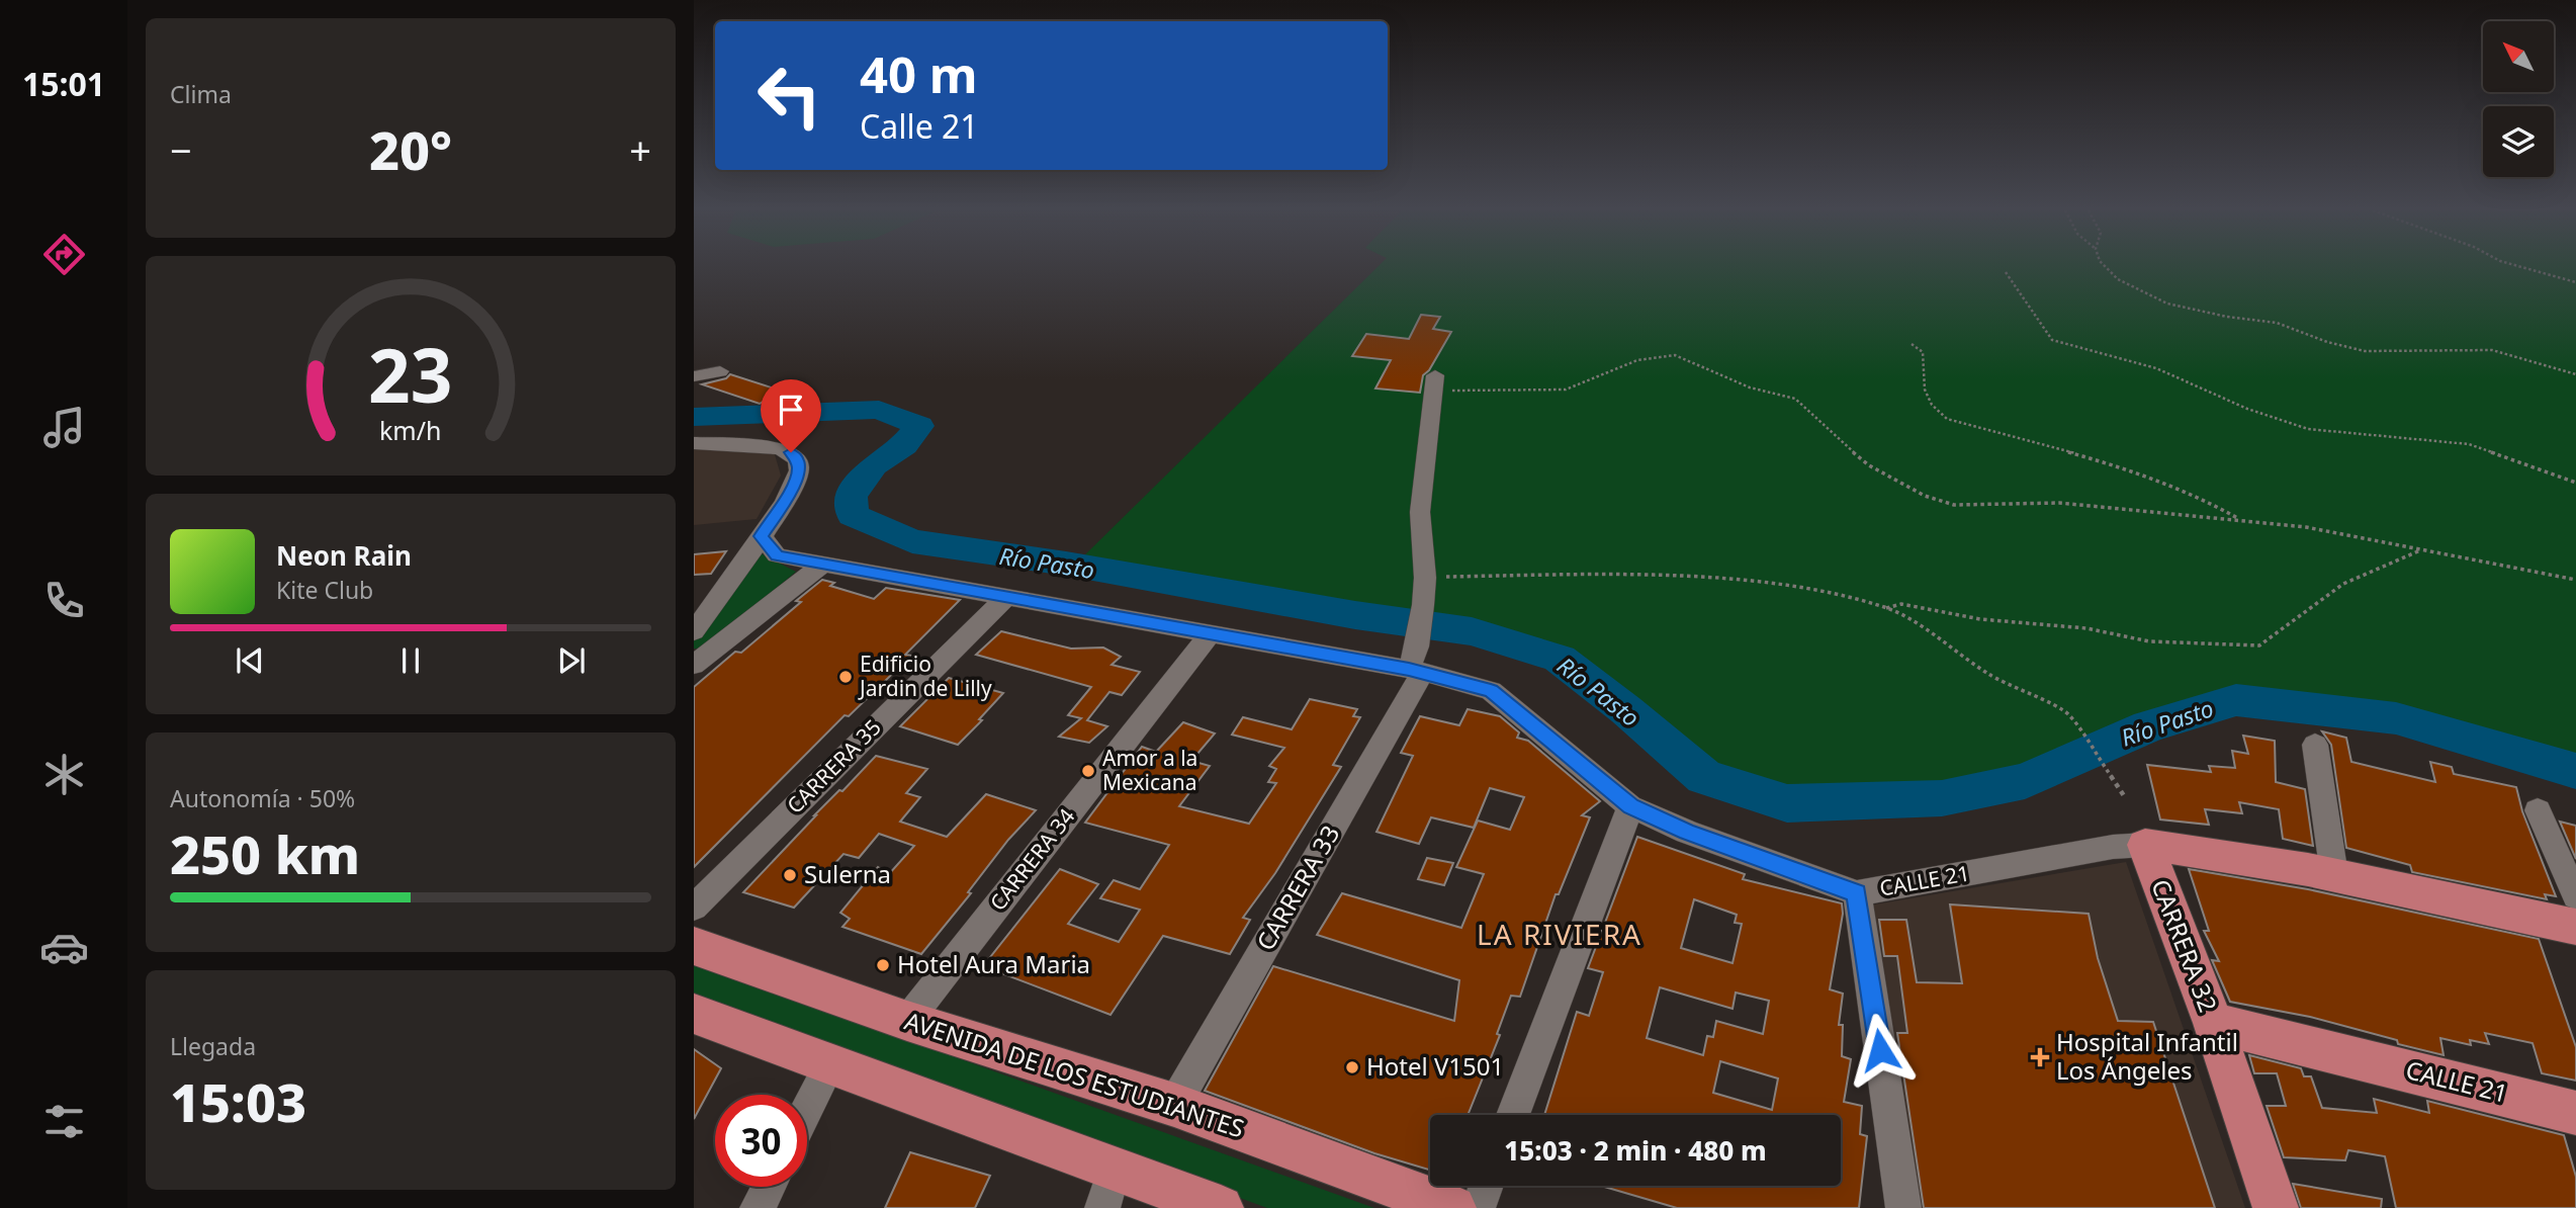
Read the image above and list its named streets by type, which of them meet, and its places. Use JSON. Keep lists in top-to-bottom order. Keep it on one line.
{"streets":{"main road":["CALLE 21","CARRERA 32","AVENIDA DE LOS ESTUDIANTES"],"street":["CARRERA 35","CARRERA 34","CARRERA 33"]},"crossings":[["CARRERA 35","CALLE 21"],["CARRERA 34","CALLE 21"],["CARRERA 34","AVENIDA DE LOS ESTUDIANTES"],["CALLE 21","CARRERA 33"],["CALLE 21","CARRERA 32"],["CARRERA 33","AVENIDA DE LOS ESTUDIANTES"]],"districts":["LA RIVIERA"],"water":["Río Pasto"],"places":{"other":["Edificio Jardin de Lilly","Amor a la Mexicana","Sulerna","Hotel Aura Maria","Hotel V1501"],"health":["Hospital Infantil Los Ángeles"]},"north":"top left","page":{"tabs":"15:01","tile":["Clima",["Autonomía · 50%","250 km"],["Llegada","15:03"]],"turn":["40 m","Calle 21"],"heat":["−","20°","+"],"song":["Neon Rain","Kite Club"],"limit":"30","trip":"15:03 · 2 min · 480 m","gauge":["23","km/h"]}}
